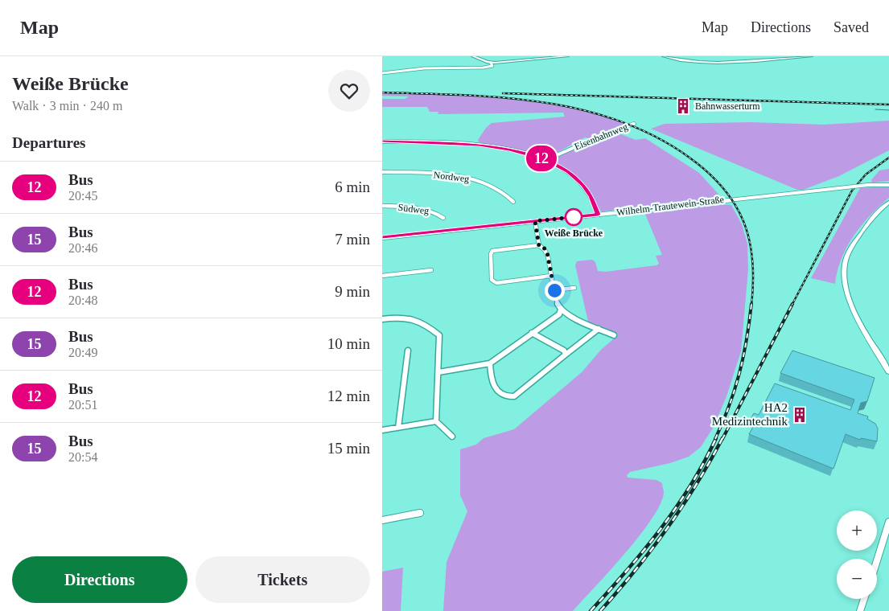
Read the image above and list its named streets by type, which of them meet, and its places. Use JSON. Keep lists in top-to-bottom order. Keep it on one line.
{"streets":{"street":["Eisenbahnweg","Nordweg","Wilhelm-Trautewein-Straße","Südweg"]},"places":{"building":["Bahnwasserturm","HA2 Medizintechnik"],"other":["Weiße Brücke"]},"lines":["bus line 12"],"page":{"header":"Map","nav":["Map","Directions","Saved"],"heading":[["Weiße Brücke","Walk · 3 min · 240 m"],"Departures"],"on_map":"12","list":[{"mark":"12","name":"Bus","note":"20:45","value":"6 min"},{"mark":"15","name":"Bus","note":"20:46","value":"7 min"},{"mark":"12","name":"Bus","note":"20:48","value":"9 min"},{"mark":"15","name":"Bus","note":"20:49","value":"10 min"},{"mark":"12","name":"Bus","note":"20:51","value":"12 min"},{"mark":"15","name":"Bus","note":"20:54","value":"15 min"}],"map_buttons":["+","−"],"buttons":["Directions","Tickets"]}}
